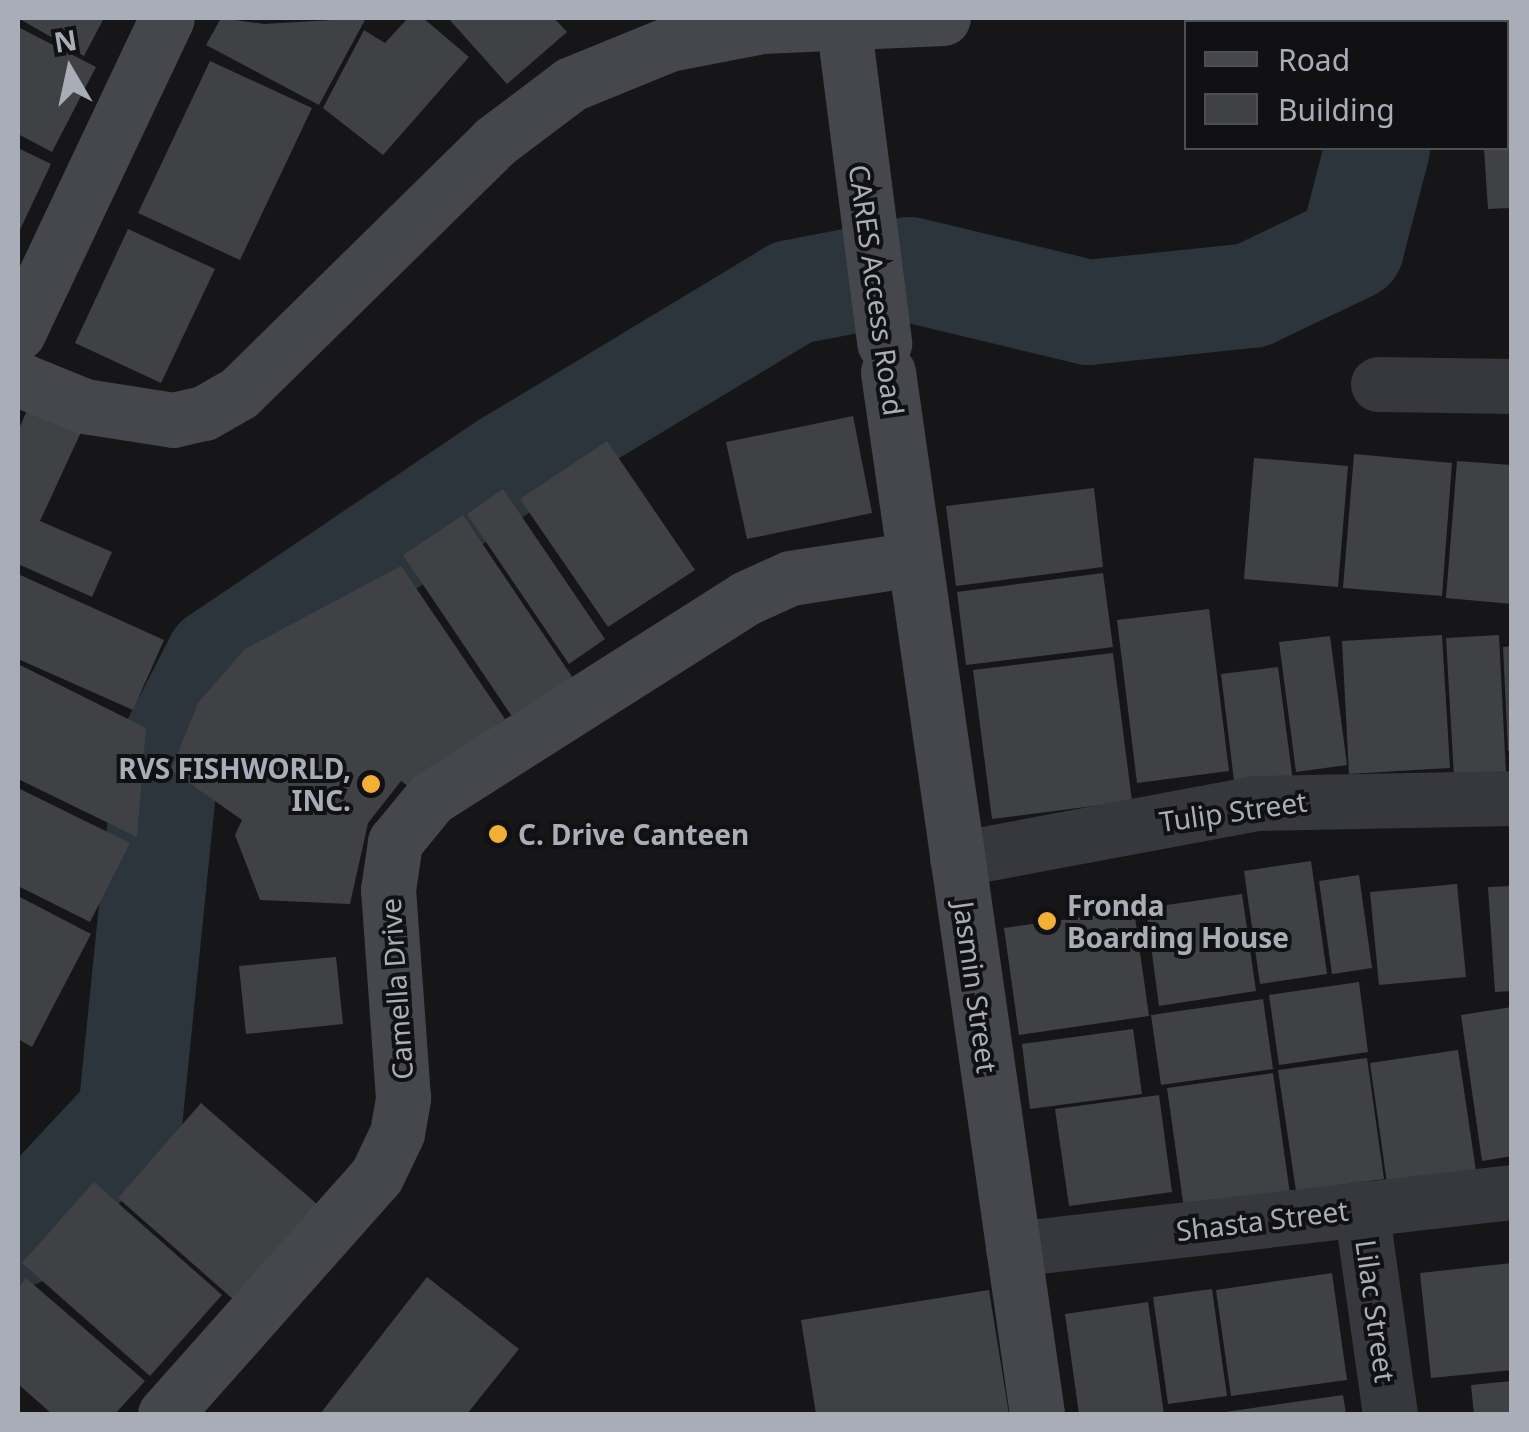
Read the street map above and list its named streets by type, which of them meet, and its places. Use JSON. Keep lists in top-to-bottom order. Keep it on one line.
{"streets":{"street":["CARES Access Road","Tulip Street","Jasmin Street","Camella Drive","Shasta Street","Lilac Street"]},"crossings":[["CARES Access Road","Jasmin Street"],["CARES Access Road","Camella Drive"],["Tulip Street","Jasmin Street"],["Jasmin Street","Camella Drive"],["Jasmin Street","Shasta Street"],["Shasta Street","Lilac Street"]],"places":["RVS FISHWORLD, INC.","C. Drive Canteen","Fronda Boarding House"],"legend":["Road","Building"],"north":"top"}
